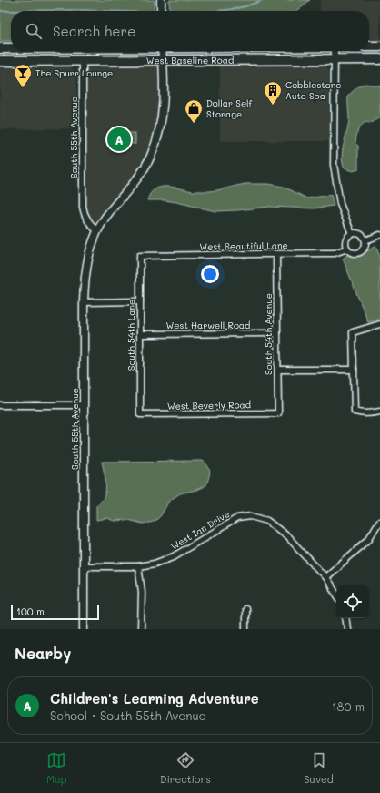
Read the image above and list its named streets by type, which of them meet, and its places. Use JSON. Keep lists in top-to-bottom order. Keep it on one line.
{"streets":{"main road":["West Baseline Road"],"street":["South 55th Avenue","West Beautiful Lane","West Harwell Road","South 54th Avenue","South 54th Lane","West Beverly Road","West Ian Drive"]},"crossings":[["West Baseline Road","South 55th Avenue"],["South 55th Avenue","West Ian Drive"],["West Beautiful Lane","South 54th Avenue"],["West Beautiful Lane","South 54th Lane"],["West Harwell Road","South 54th Avenue"],["West Harwell Road","South 54th Lane"],["South 54th Avenue","West Beverly Road"],["South 54th Lane","West Beverly Road"]],"places":{"bar":["The Spurr Lounge"],"building":["Cobblestone Auto Spa"],"shop":["Dollar Self Storage"]},"scale_bar":"100 m","page":{"search":"Search here","pins":"A","scale":"100 m","heading":"Nearby","list":[{"mark":"A","name":"Children's Learning Adventure","note":"School · South 55th Avenue","value":"180 m"}],"nav":["Map","Directions","Saved"]}}
